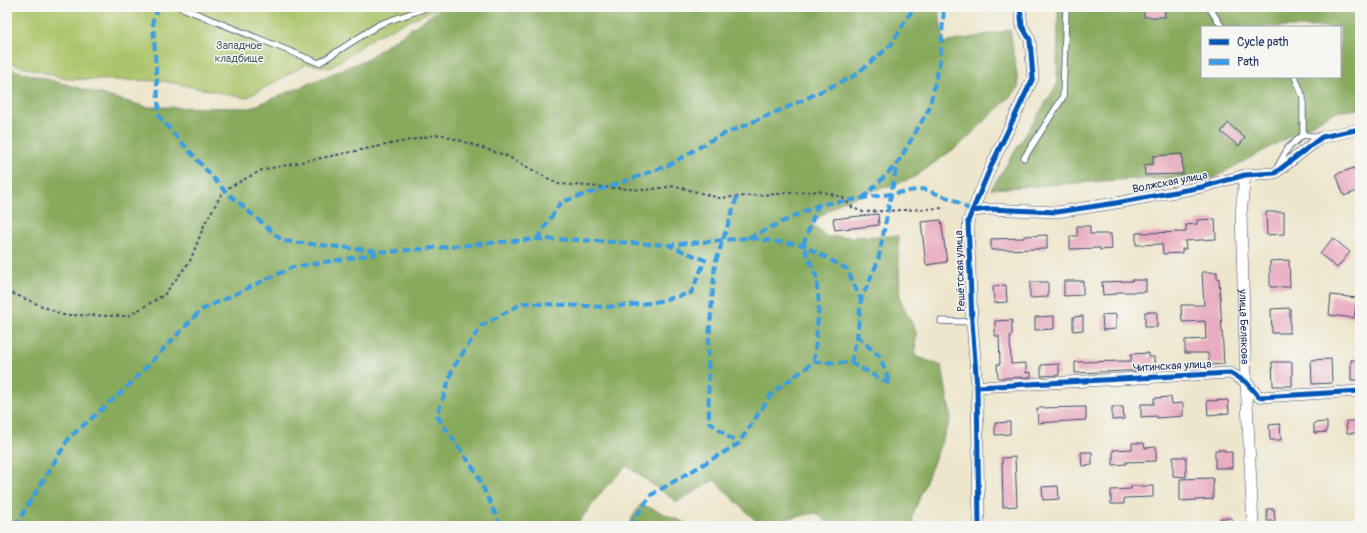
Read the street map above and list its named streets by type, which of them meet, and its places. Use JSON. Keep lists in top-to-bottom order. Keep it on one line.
{"streets":{"street":["Волжская улица","Решётская улица","улица Белякова","Читинская улица"]},"crossings":[["Волжская улица","Решётская улица"],["Волжская улица","улица Белякова"],["Решётская улица","Читинская улица"],["улица Белякова","Читинская улица"]],"parks":["Западное кладбище"],"legend":["Cycle path","Path"]}
